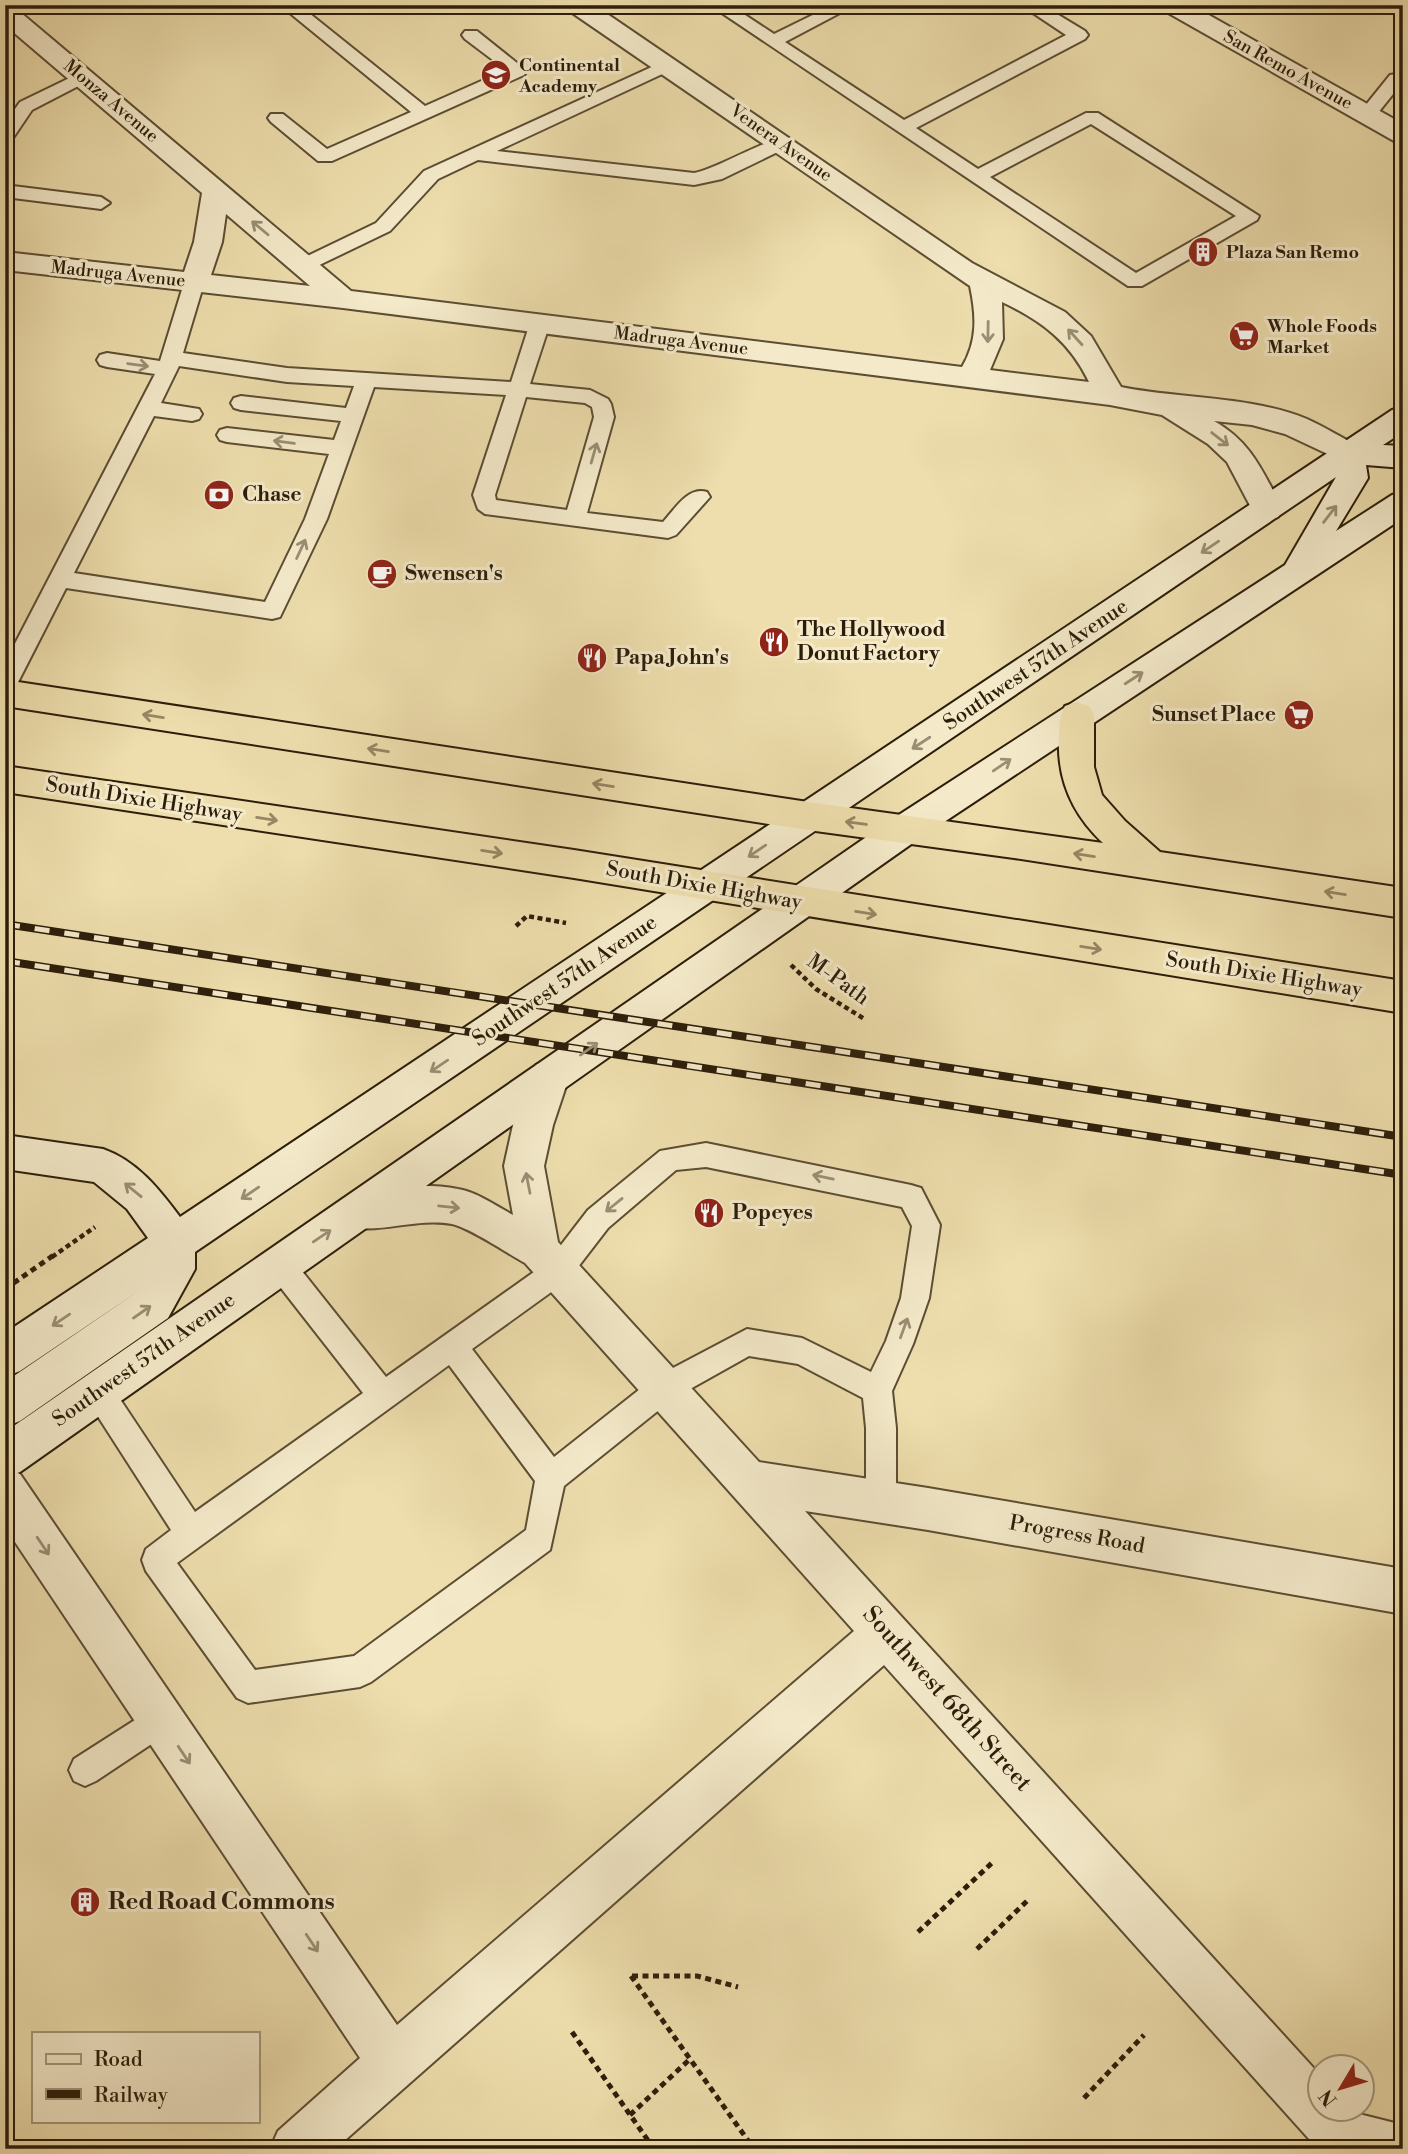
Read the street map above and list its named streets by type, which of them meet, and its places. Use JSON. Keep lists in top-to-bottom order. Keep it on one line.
{"streets":{"highway":["South Dixie Highway"],"street":["San Remo Avenue","Monza Avenue","Venera Avenue","Madruga Avenue","Southwest 57th Avenue","Progress Road","Southwest 68th Street"],"path":["M-Path"]},"crossings":[["Monza Avenue","Madruga Avenue"],["Venera Avenue","Madruga Avenue"],["Madruga Avenue","Southwest 57th Avenue"],["Southwest 57th Avenue","South Dixie Highway"],["Southwest 57th Avenue","Southwest 68th Street"],["Progress Road","Southwest 68th Street"]],"places":{"school or university":["Continental Academy"],"building":["Plaza San Remo","Red Road Commons"],"supermarket":["Whole Foods Market","Sunset Place"],"bank":["Chase"],"cafe":["Swensen's"],"restaurant":["The Hollywood Donut Factory","Papa John's","Popeyes"]},"legend":["Road","Railway"],"north":"bottom left"}
